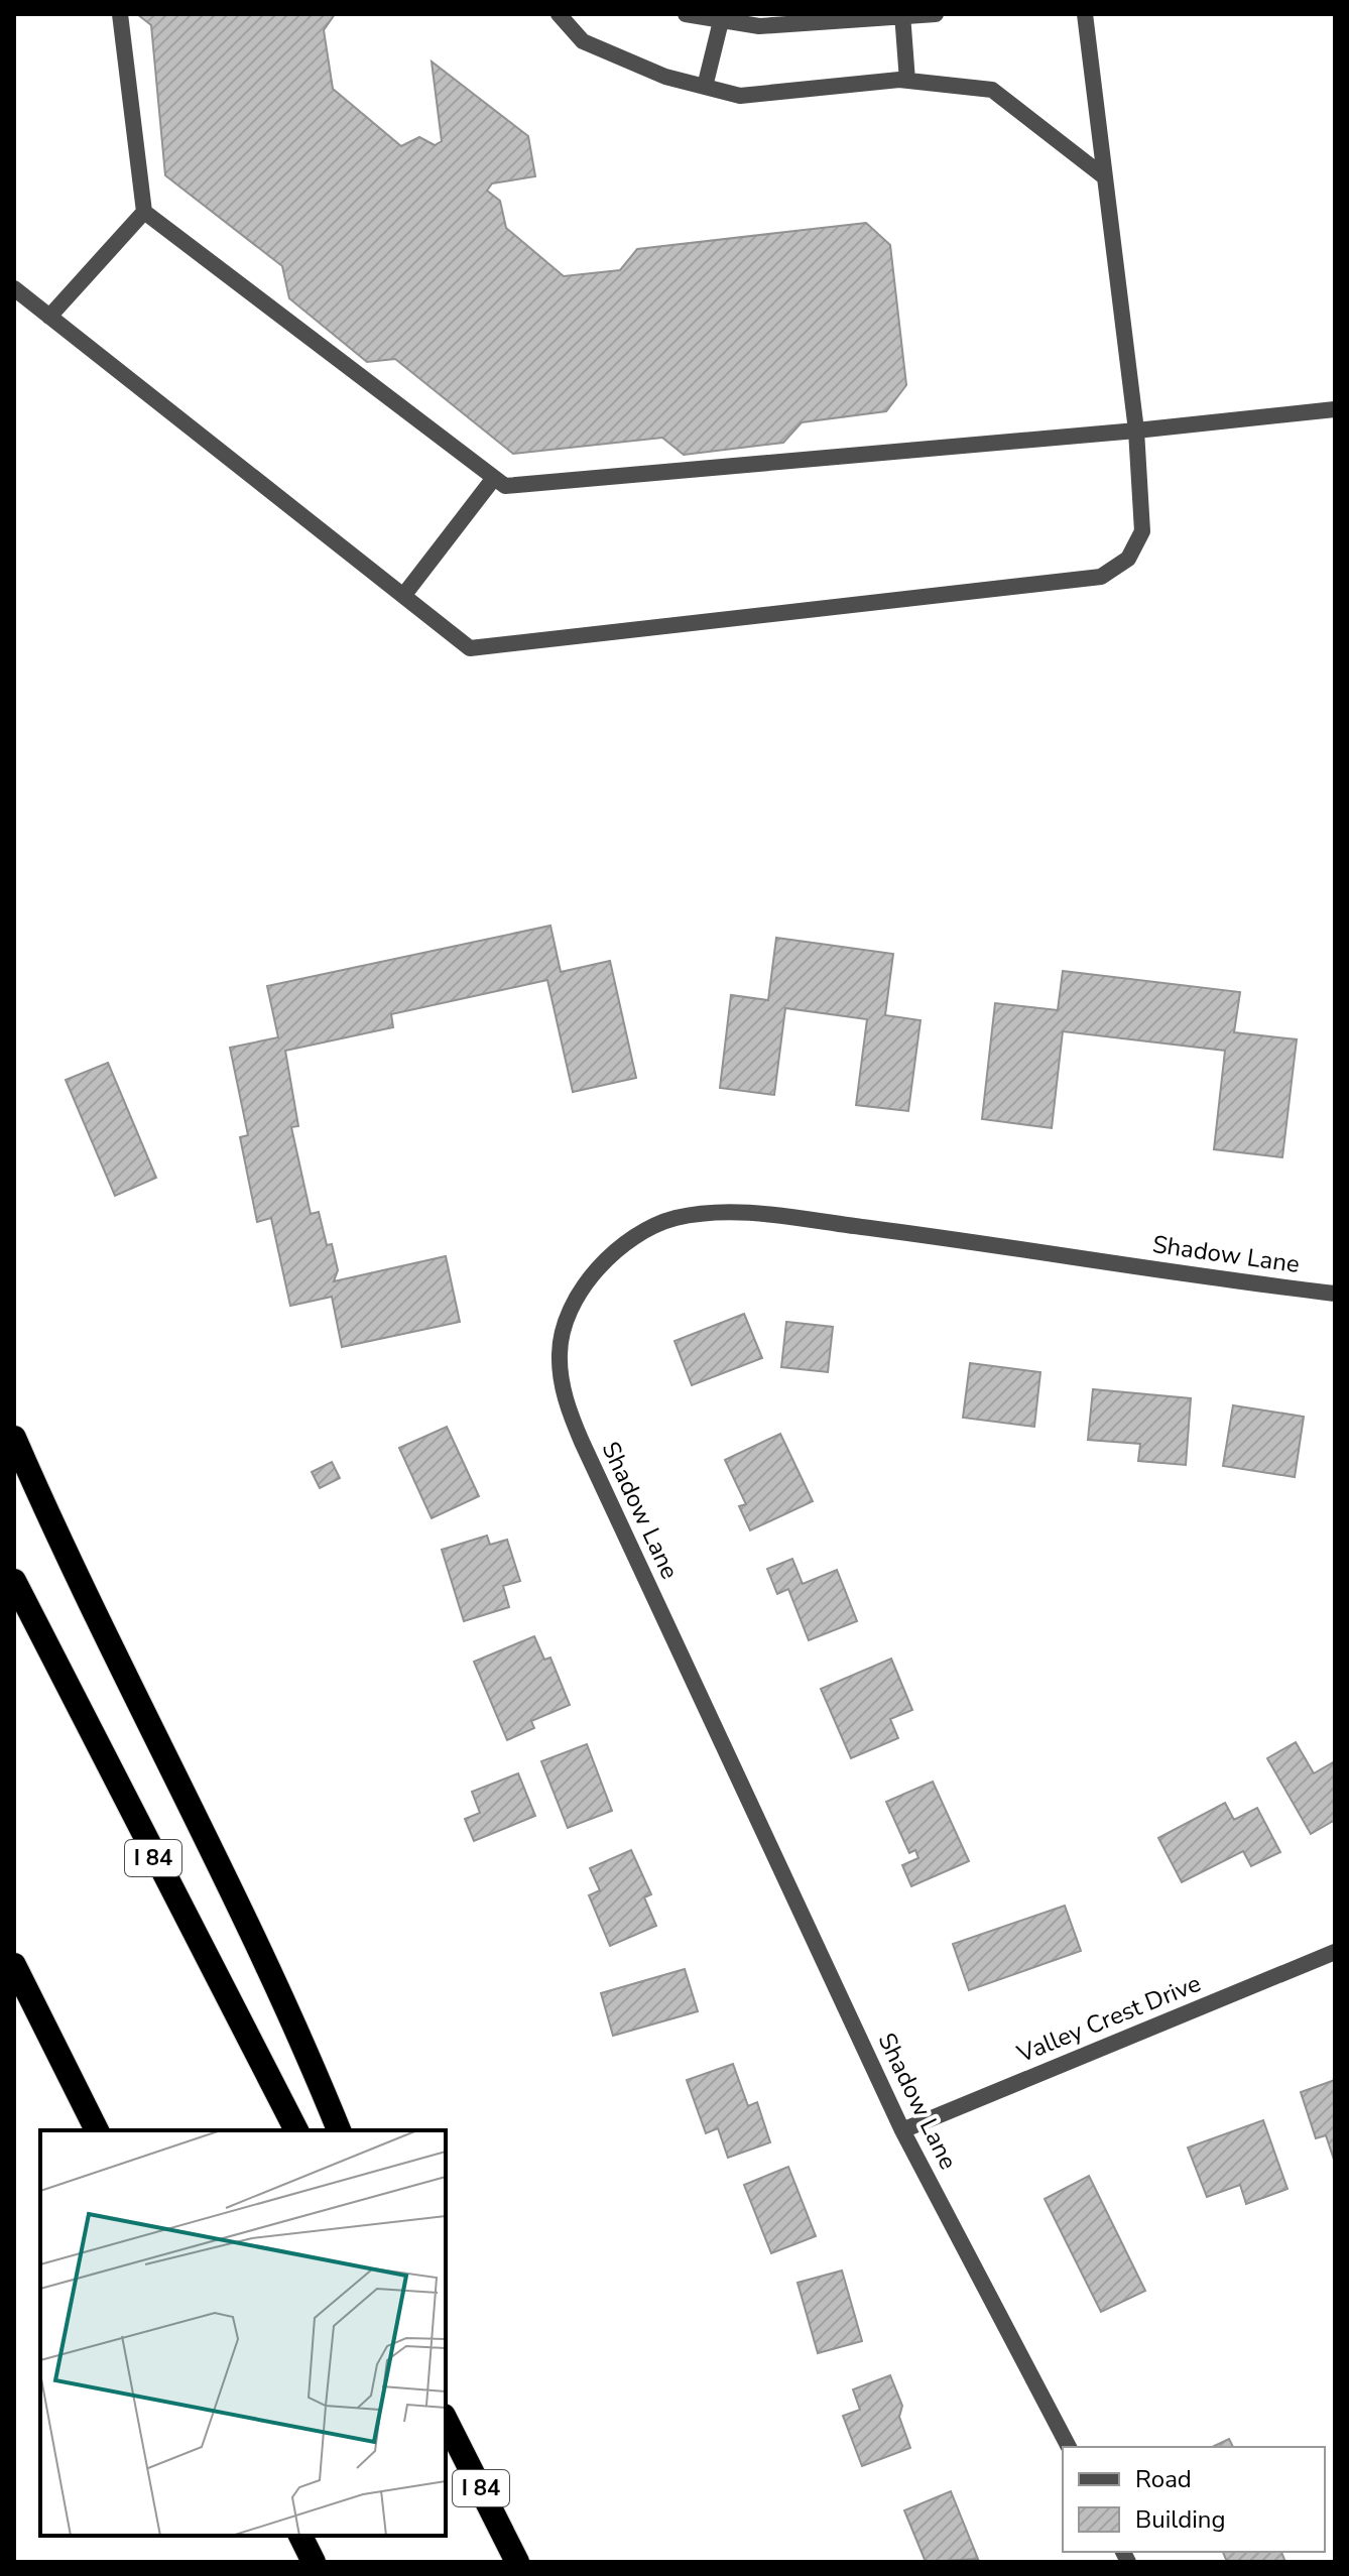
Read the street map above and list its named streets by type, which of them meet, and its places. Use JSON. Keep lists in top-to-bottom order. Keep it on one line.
{"streets":{"highway":["I 84"],"street":["Shadow Lane","Valley Crest Drive"]},"crossings":[["Shadow Lane","Valley Crest Drive"]],"legend":["Road","Building"]}
